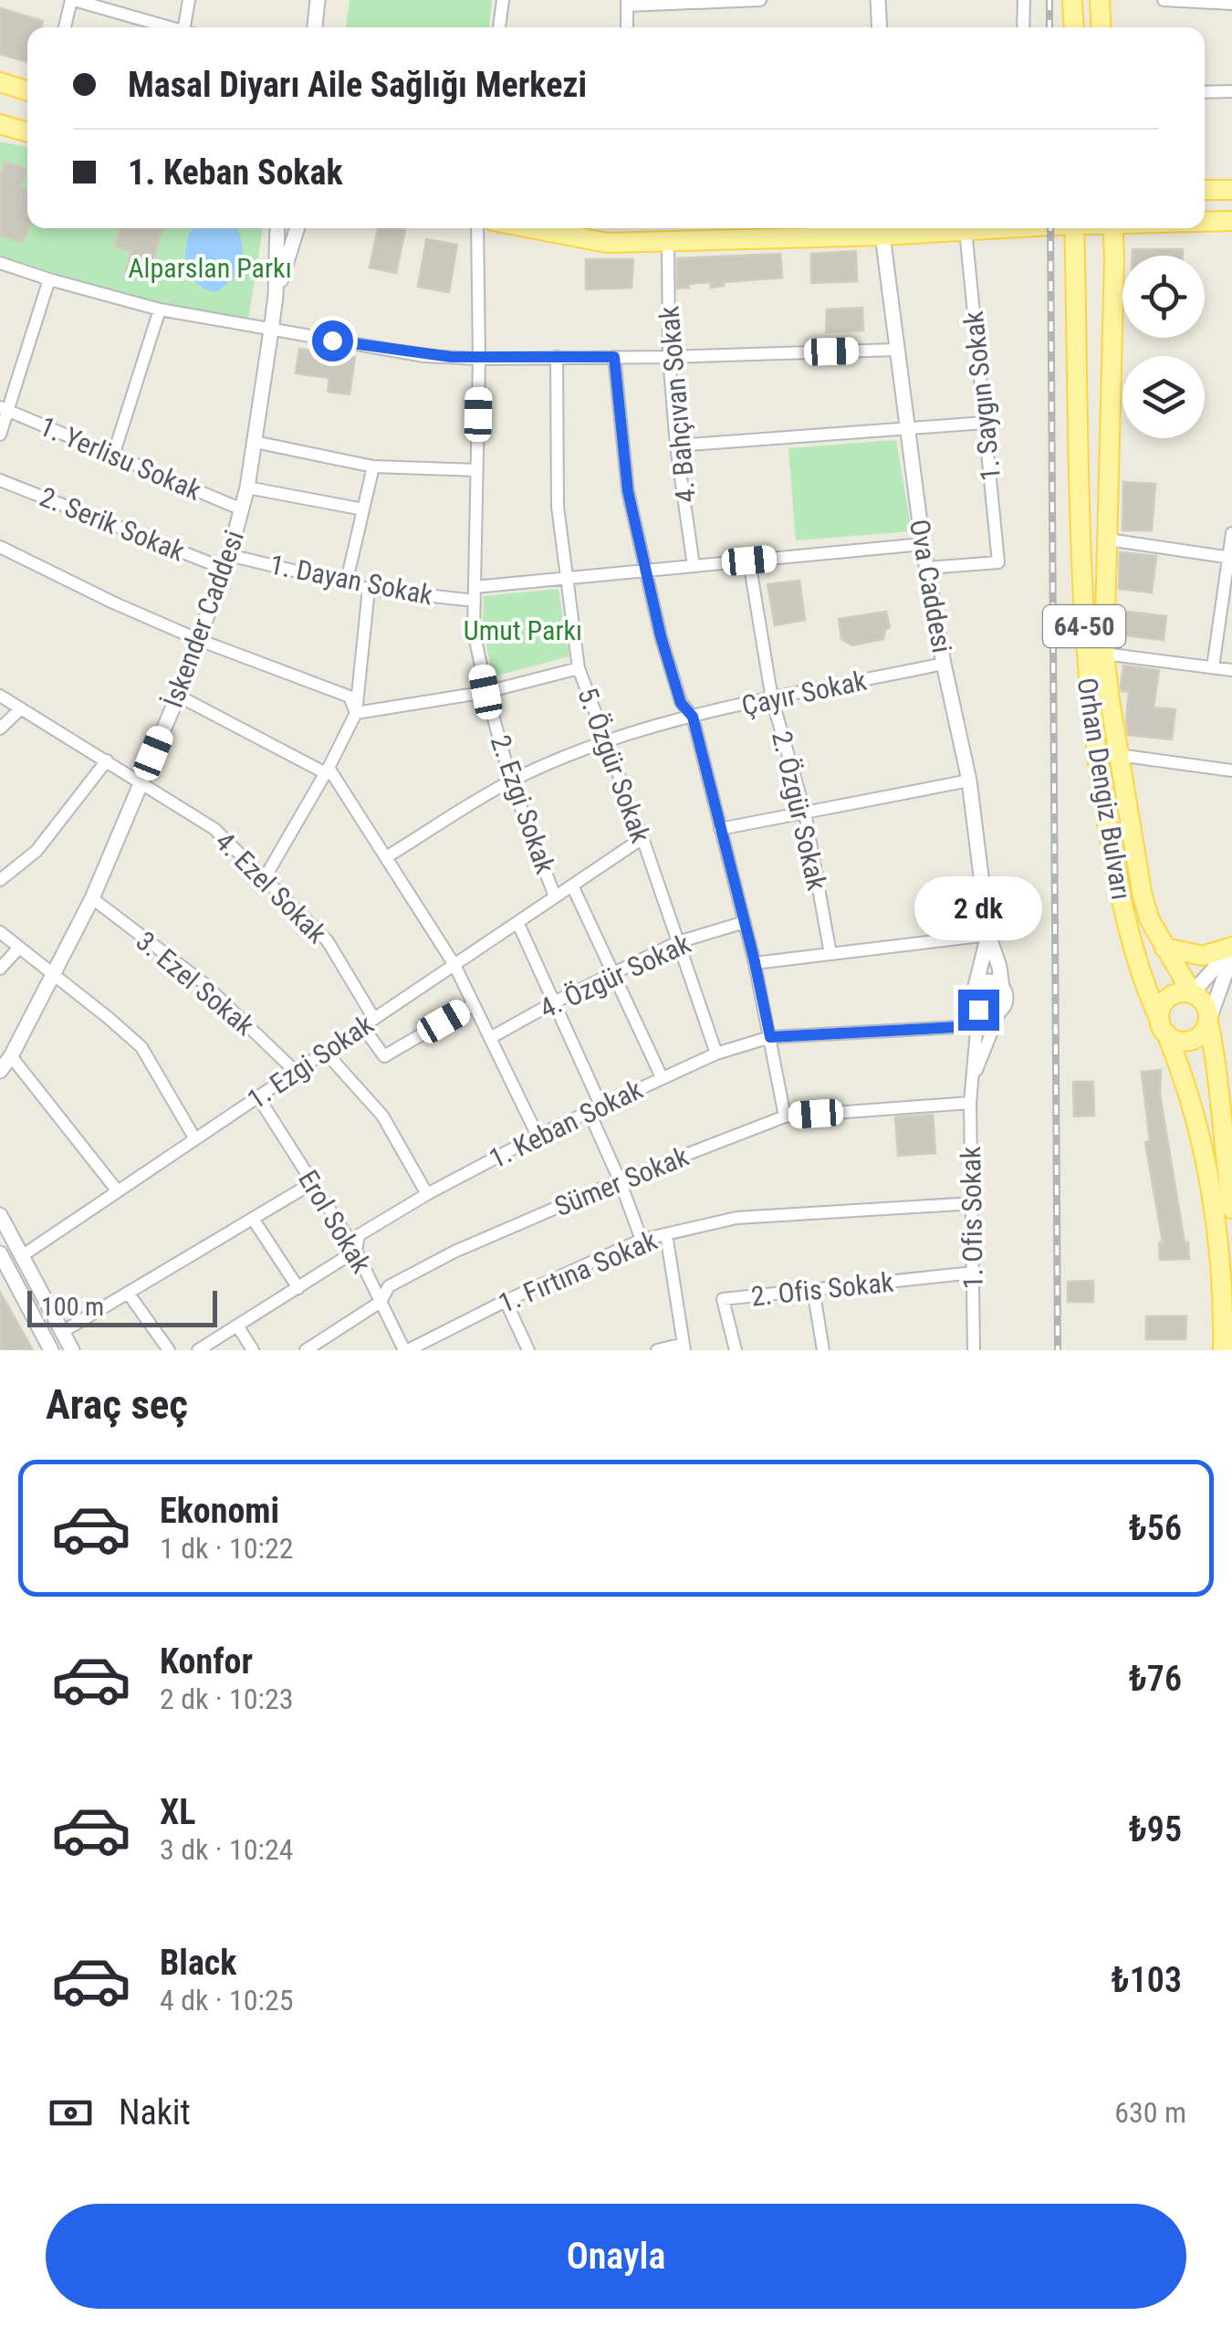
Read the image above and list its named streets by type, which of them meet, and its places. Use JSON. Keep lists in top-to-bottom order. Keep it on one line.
{"streets":{"main road":["64-50","Orhan Dengiz Bulvarı"],"street":["1. Saygın Sokak","4. Bahçıvan Sokak","1. Yerlisu Sokak","2. Serik Sokak","1. Dayan Sokak","Ova Caddesi","İskender Caddesi","Çayır Sokak","5. Özgür Sokak","2. Ezgi Sokak","2. Özgür Sokak","4. Ezel Sokak","4. Özgür Sokak","3. Ezel Sokak","1. Ezgi Sokak","1. Keban Sokak","Sümer Sokak","1. Ofis Sokak","Erol Sokak","1. Fırtına Sokak","2. Ofis Sokak"]},"crossings":[["1. Saygın Sokak","Ova Caddesi"],["1. Yerlisu Sokak","İskender Caddesi"],["2. Serik Sokak","1. Dayan Sokak"],["2. Serik Sokak","İskender Caddesi"],["1. Dayan Sokak","İskender Caddesi"],["1. Dayan Sokak","2. Ezgi Sokak"],["Ova Caddesi","Çayır Sokak"],["İskender Caddesi","4. Ezel Sokak"],["İskender Caddesi","3. Ezel Sokak"],["Çayır Sokak","5. Özgür Sokak"],["Çayır Sokak","2. Ezgi Sokak"],["Çayır Sokak","2. Özgür Sokak"],["5. Özgür Sokak","4. Özgür Sokak"],["5. Özgür Sokak","1. Ezgi Sokak"],["5. Özgür Sokak","1. Keban Sokak"],["2. Ezgi Sokak","1. Ezgi Sokak"],["4. Ezel Sokak","1. Ezgi Sokak"],["3. Ezel Sokak","1. Ezgi Sokak"],["1. Ezgi Sokak","Erol Sokak"],["1. Keban Sokak","1. Ofis Sokak"],["1. Keban Sokak","Erol Sokak"],["Sümer Sokak","1. Ofis Sokak"],["Sümer Sokak","Erol Sokak"],["1. Ofis Sokak","1. Fırtına Sokak"],["1. Ofis Sokak","2. Ofis Sokak"],["Erol Sokak","1. Fırtına Sokak"]],"parks":["Alparslan Parkı","Umut Parkı"],"scale_bar":"100 m","page":{"banner":["Masal Diyarı Aile Sağlığı Merkezi","1. Keban Sokak"],"bubble":"2 dk","scale":"100 m","heading":"Araç seç","list":[{"name":"Ekonomi","note":"1 dk · 10:22","value":"₺56"},{"name":"Konfor","note":"2 dk · 10:23","value":"₺76"},{"name":"XL","note":"3 dk · 10:24","value":"₺95"},{"name":"Black","note":"4 dk · 10:25","value":"₺103"}],"pay":["Nakit","630 m"],"buttons":"Onayla"}}
